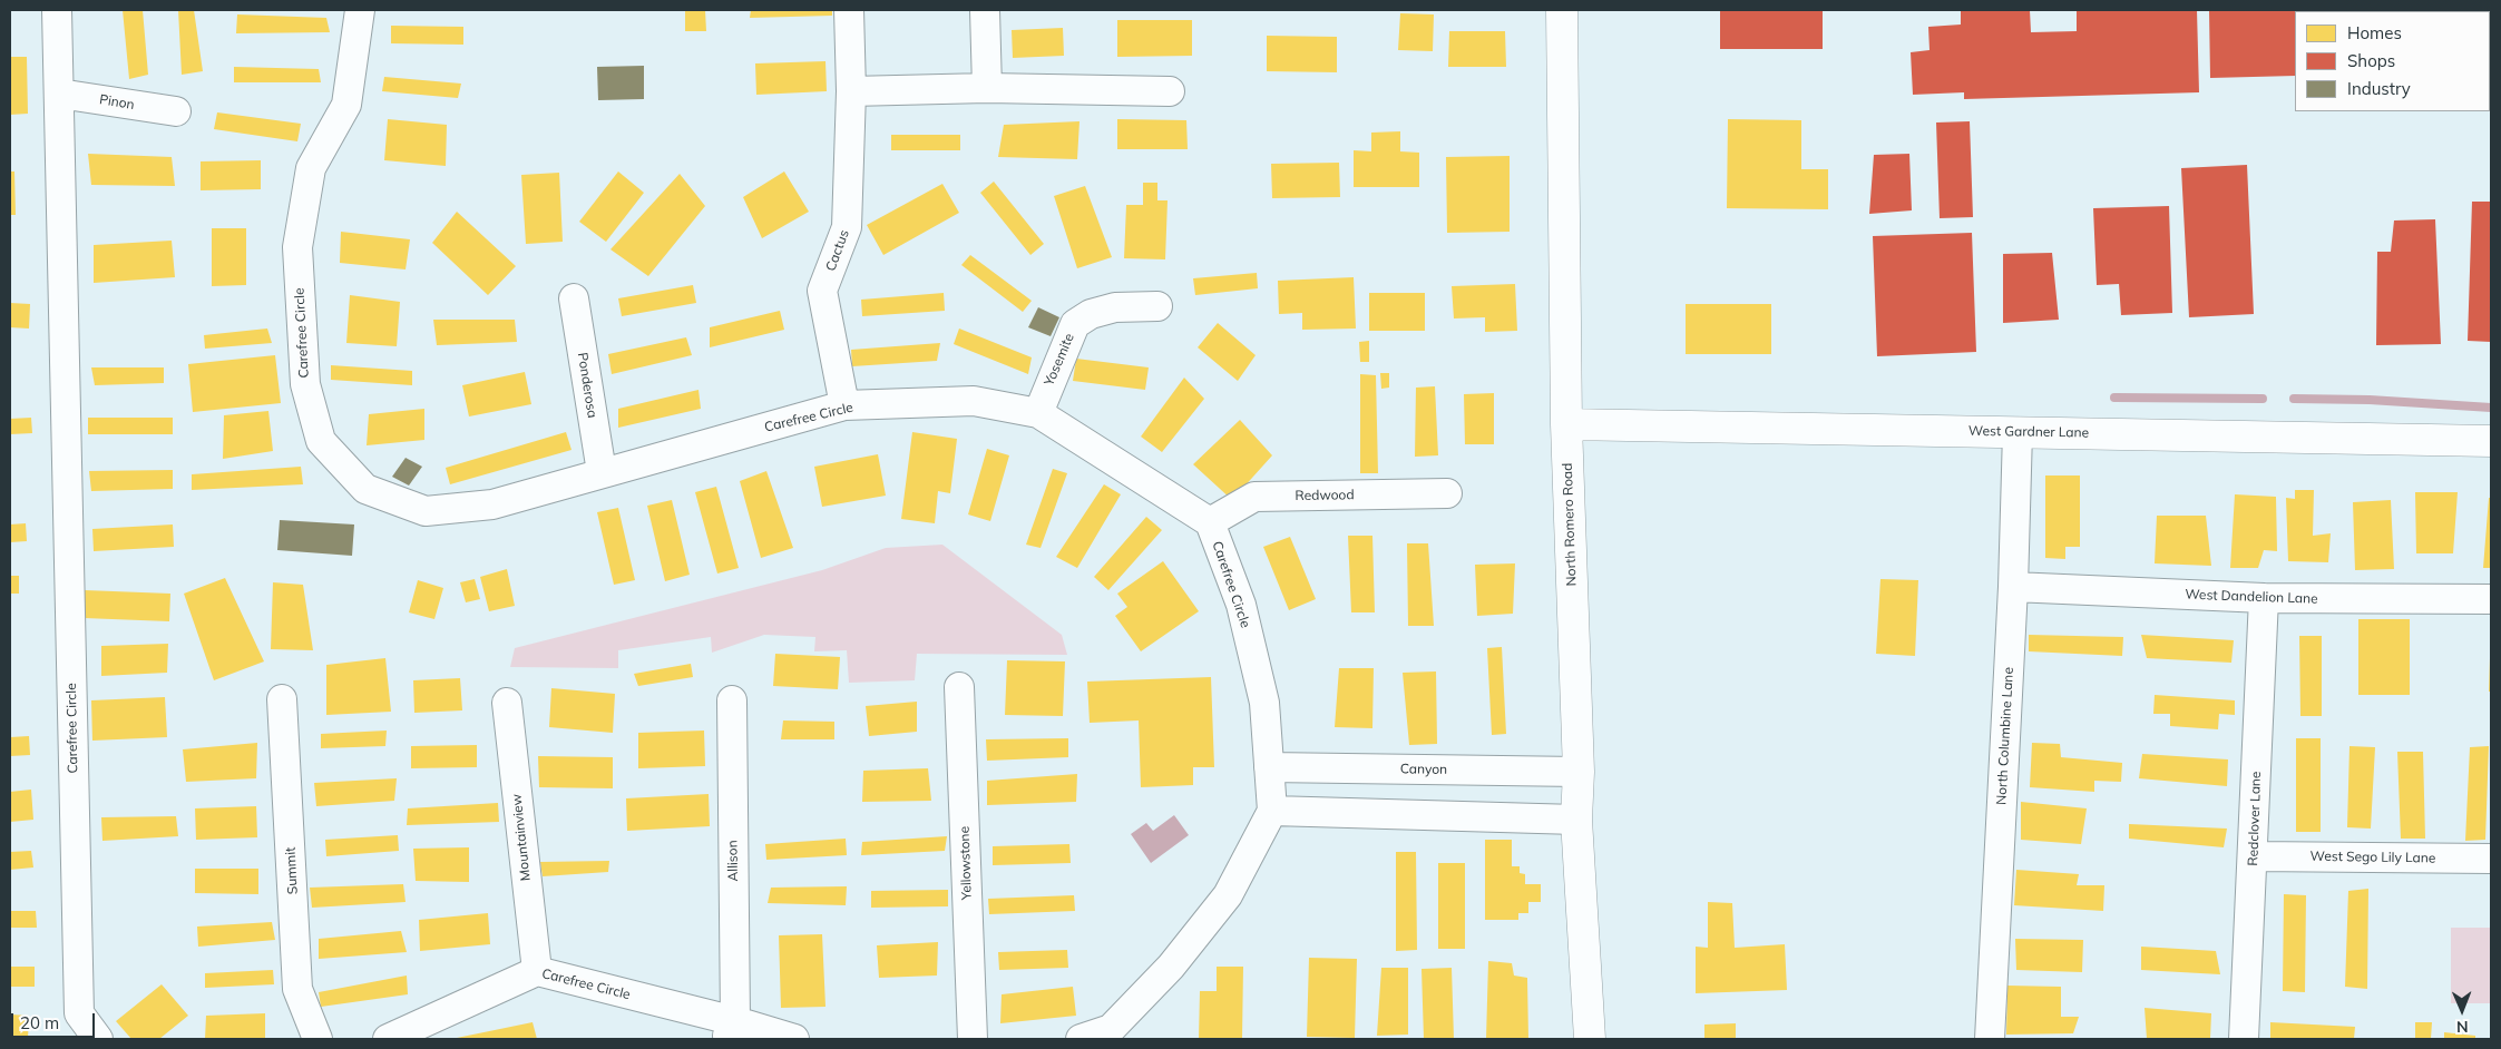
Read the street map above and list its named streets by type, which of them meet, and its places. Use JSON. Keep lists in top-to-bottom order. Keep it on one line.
{"streets":{"street":["Pinon","Cactus","Carefree Circle","Yosemite","Ponderosa","West Gardner Lane","Redwood","North Romero Road","West Dandelion Lane","North Columbine Lane","Canyon","Redclover Lane","Mountainview","West Sego Lily Lane","Allison","Yellowstone","Summit"]},"crossings":[["Pinon","Carefree Circle"],["Cactus","Carefree Circle"],["Carefree Circle","Yosemite"],["Carefree Circle","Ponderosa"],["Carefree Circle","Redwood"],["Carefree Circle","Canyon"],["Carefree Circle","Mountainview"],["Carefree Circle","Allison"],["West Gardner Lane","North Romero Road"],["West Gardner Lane","North Columbine Lane"],["North Romero Road","Canyon"],["West Dandelion Lane","North Columbine Lane"],["West Dandelion Lane","Redclover Lane"],["Redclover Lane","West Sego Lily Lane"]],"legend":["Homes","Shops","Industry"],"scale_bar":"20 m","north":"bottom"}
